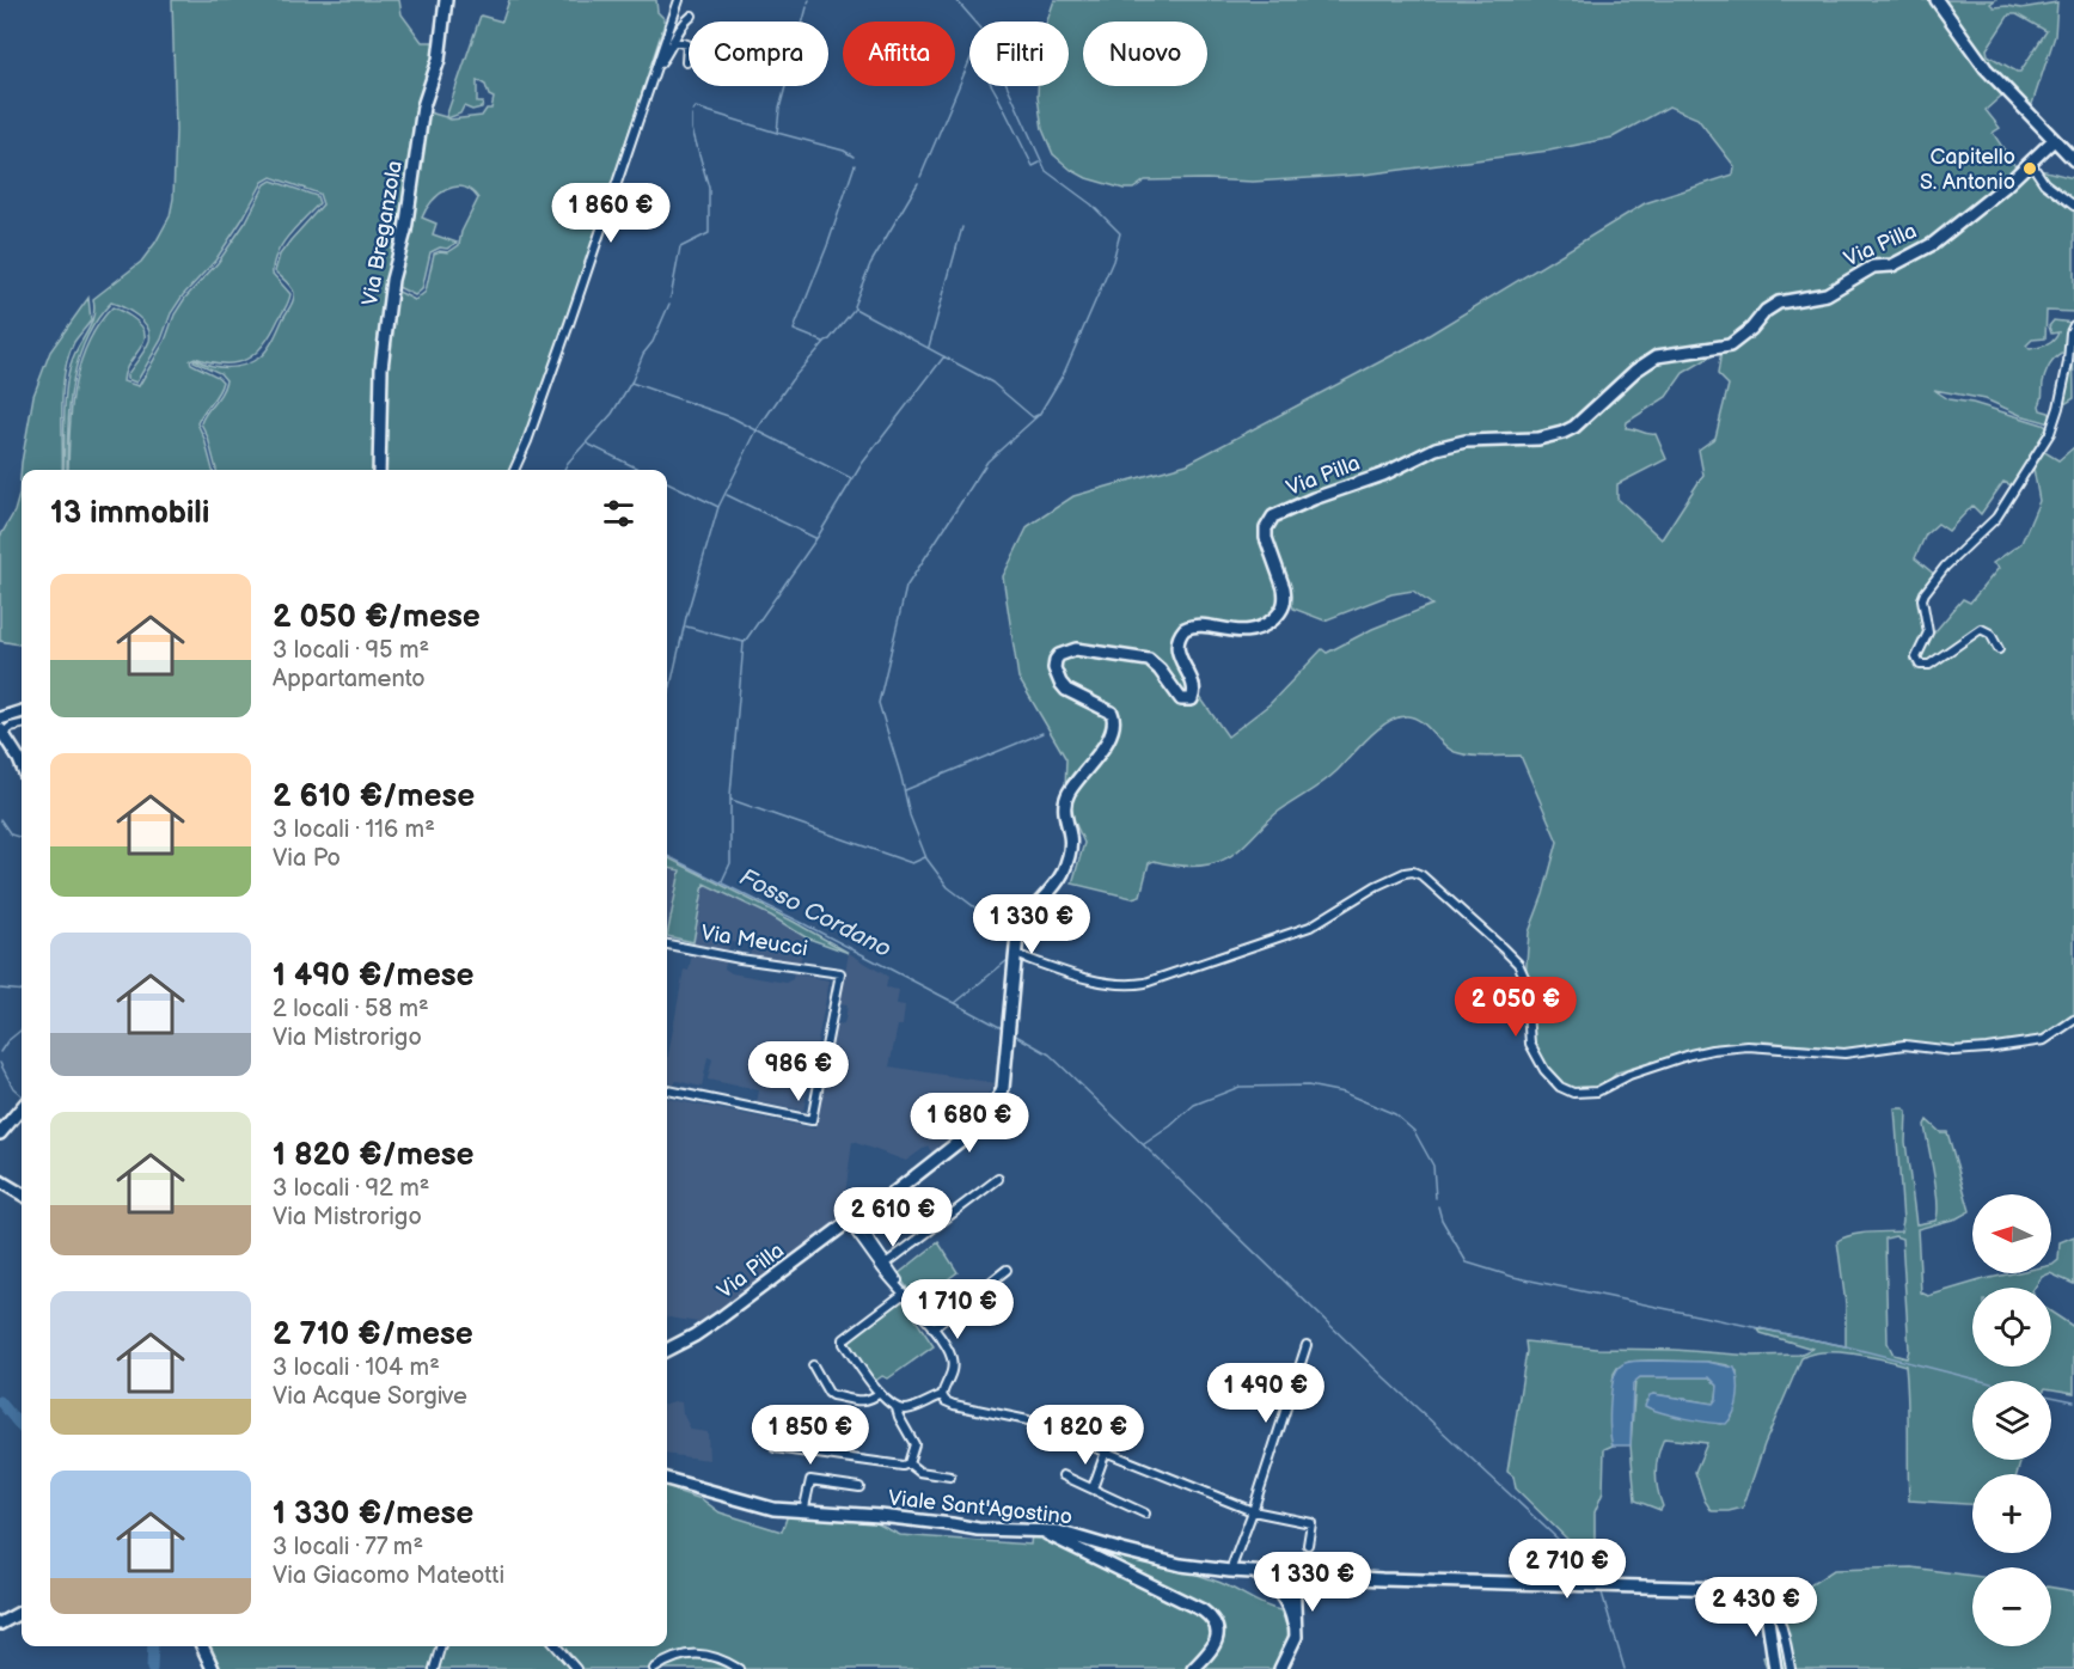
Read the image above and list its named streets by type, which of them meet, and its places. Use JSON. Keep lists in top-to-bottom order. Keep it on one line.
{"streets":{"main road":["Via Breganzola","Via Pilla","Viale Sant'Agostino"],"street":["Via Meucci"]},"water":["Fosso Cordano"],"places":["Capitello S. Antonio"],"north":"left","page":{"chip":["Compra","Affitta","Filtri","Nuovo"],"price":["1 860 €","1 330 €","2 050 €","986 €","1 680 €","2 610 €","1 710 €","1 490 €","1 850 €","1 820 €","2 710 €","1 330 €","2 430 €"],"heading":"13 immobili","list":[{"name":"2 050 €/mese","note":"3 locali · 95 m² · Appartamento"},{"name":"2 610 €/mese","note":"3 locali · 116 m² · Via Po"},{"name":"1 490 €/mese","note":"2 locali · 58 m² · Via Mistrorigo"},{"name":"1 820 €/mese","note":"3 locali · 92 m² · Via Mistrorigo"},{"name":"2 710 €/mese","note":"3 locali · 104 m² · Via Acque Sorgive"},{"name":"1 330 €/mese","note":"3 locali · 77 m² · Via Giacomo Mateotti"}],"map_buttons":["+","−"]}}
